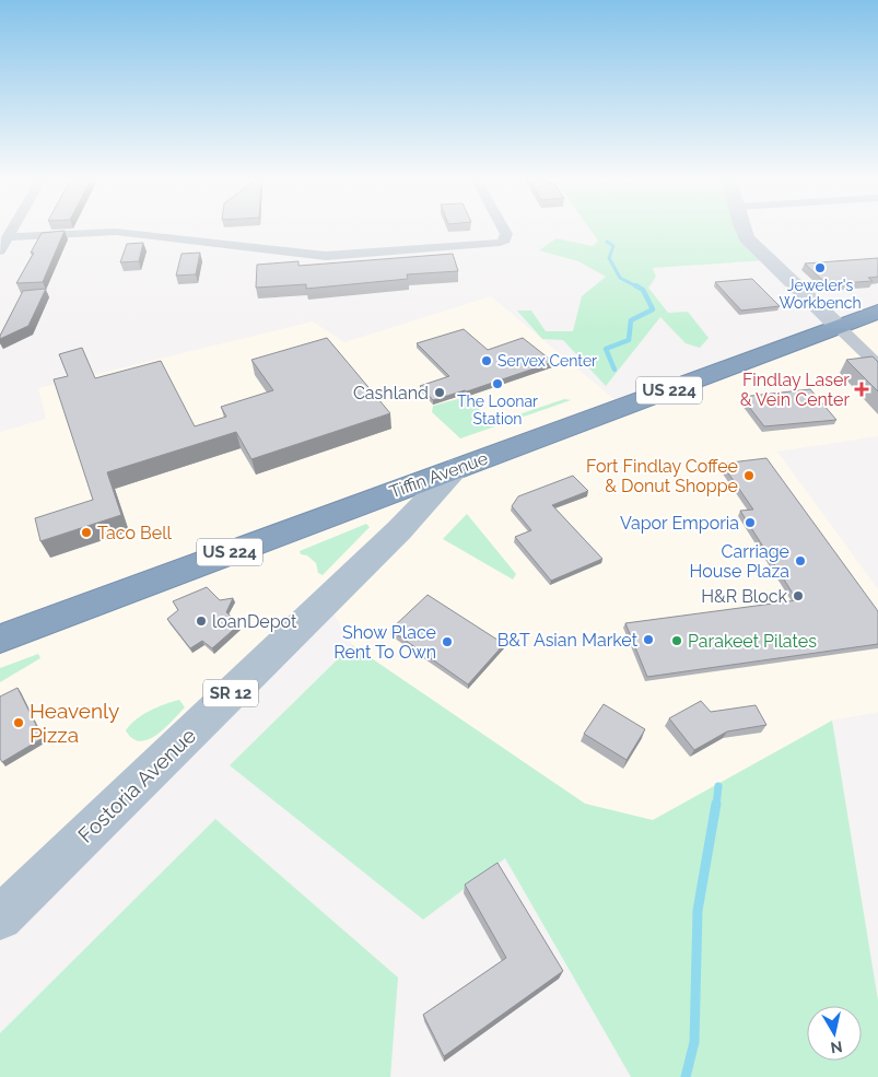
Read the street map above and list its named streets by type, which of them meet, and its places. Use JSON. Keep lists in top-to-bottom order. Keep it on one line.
{"streets":{"highway":["US 224","Tiffin Avenue"],"main road":["SR 12","Fostoria Avenue"]},"crossings":[["Tiffin Avenue","Fostoria Avenue"]],"places":{"other":["Jeweler's Workbench","Servex Center","The Loonar Station","Cashland","Fort Findlay Coffee & Donut Shoppe","Vapor Emporia","Taco Bell","Carriage House Plaza","H&R Block","loanDepot","B&T Asian Market","Parakeet Pilates","Show Place Rent To Own","Heavenly Pizza"],"health":["Findlay Laser & Vein Center"]},"north":"bottom"}
